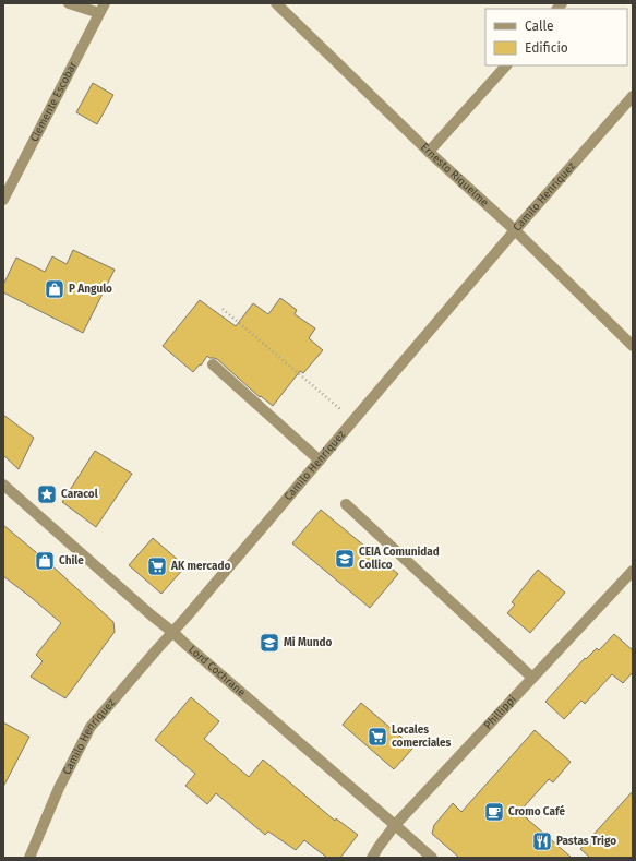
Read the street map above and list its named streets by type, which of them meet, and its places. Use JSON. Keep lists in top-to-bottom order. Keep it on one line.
{"streets":{"street":["Clemente Escobar","Ernesto Riquelme","Camilo Henríquez","Lord Cochrane","Phillippi"]},"crossings":[["Ernesto Riquelme","Camilo Henríquez"],["Camilo Henríquez","Lord Cochrane"],["Lord Cochrane","Phillippi"]],"places":{"shop":["P Angulo","Chile"],"place":["Caracol"],"school or university":["CEIA Comunidad Collico","Mi Mundo"],"supermarket":["AK mercado","Locales comerciales"],"cafe":["Cromo Café"],"restaurant":["Pastas Trigo"]},"legend":["Calle","Edificio"]}
